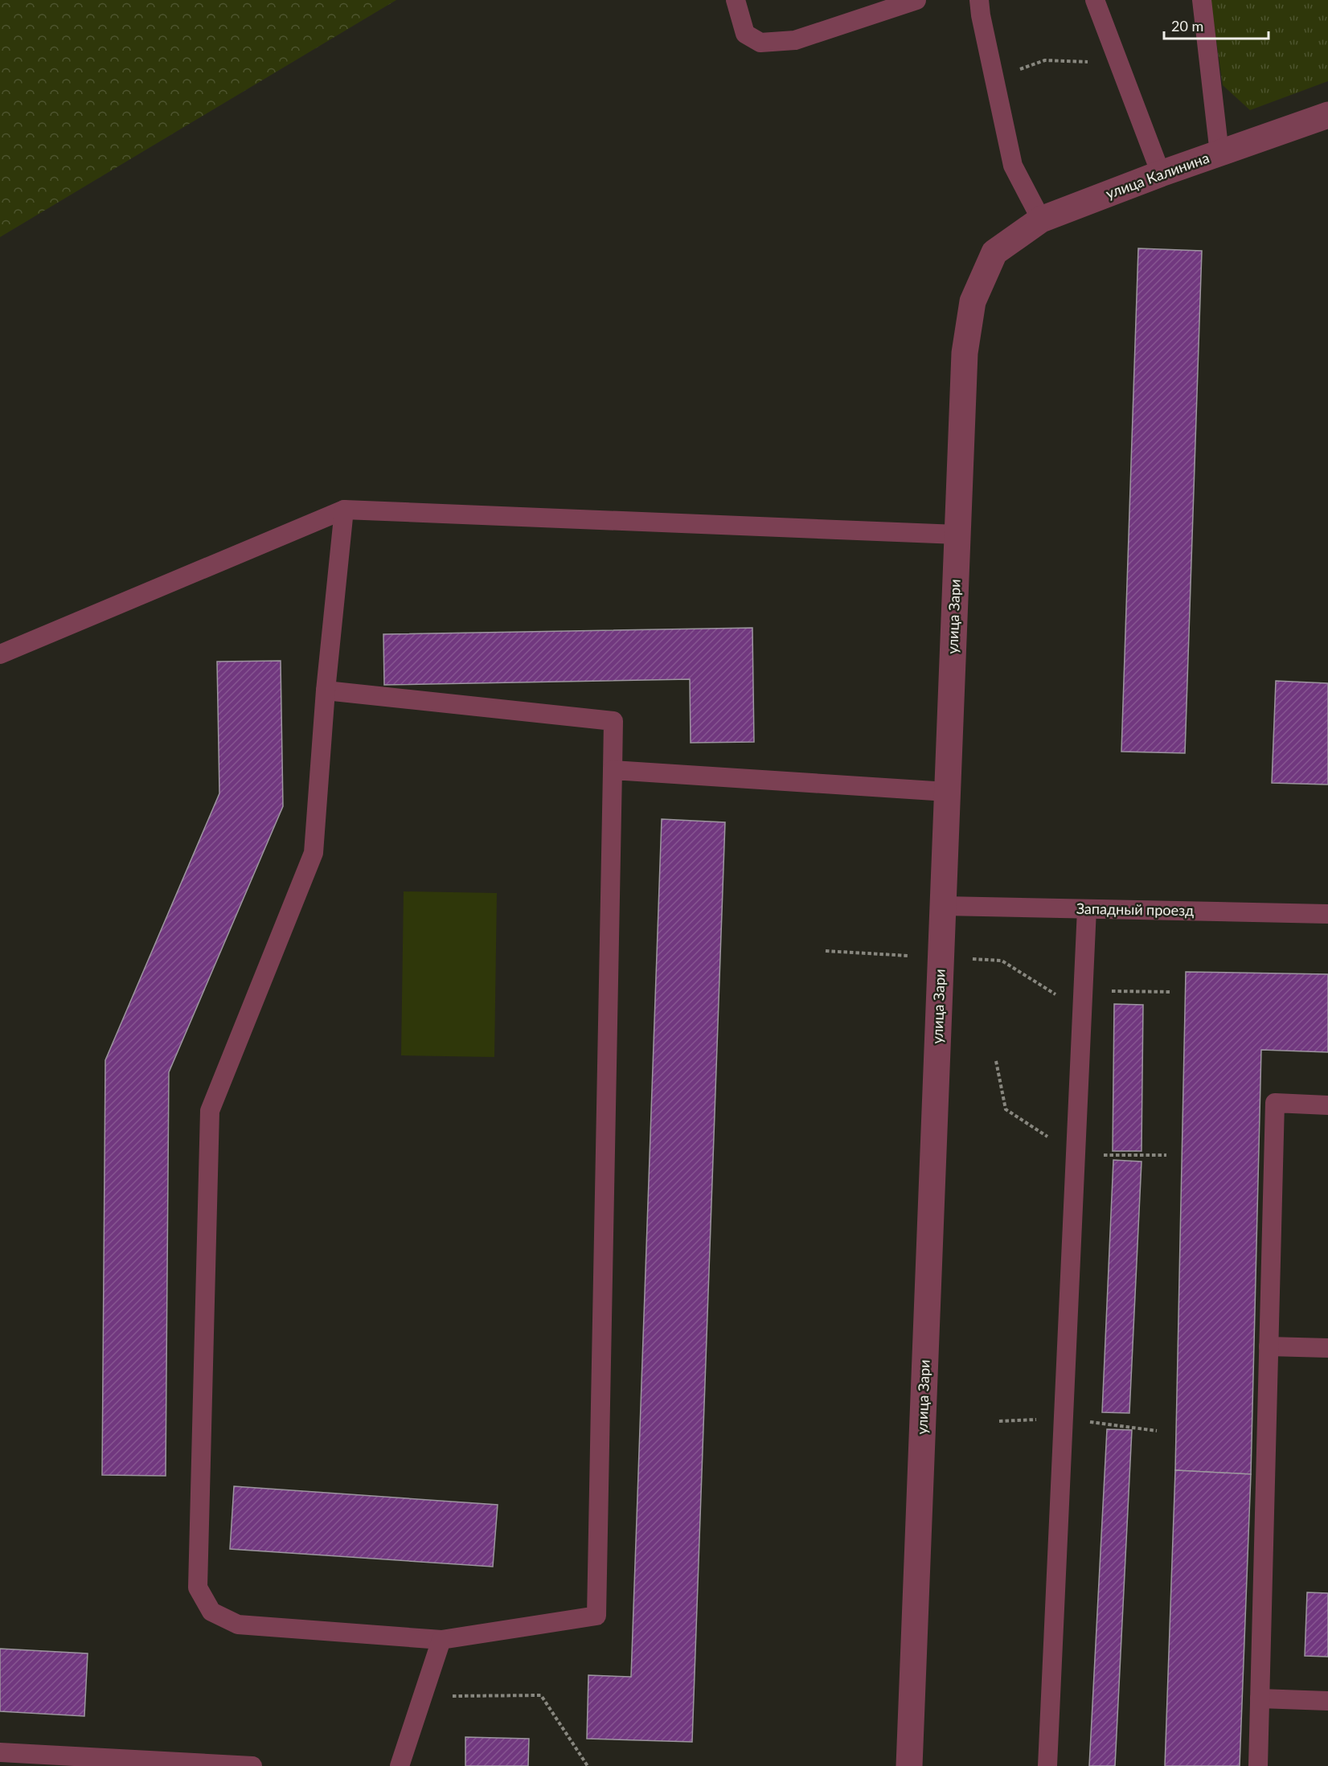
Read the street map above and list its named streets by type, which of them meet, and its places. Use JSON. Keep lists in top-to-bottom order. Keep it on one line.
{"streets":{"street":["улица Калинина","улица Зари"],"lane":["Западный проезд"]},"crossings":[["улица Калинина","улица Зари"],["улица Зари","Западный проезд"]],"scale_bar":"20 m"}
